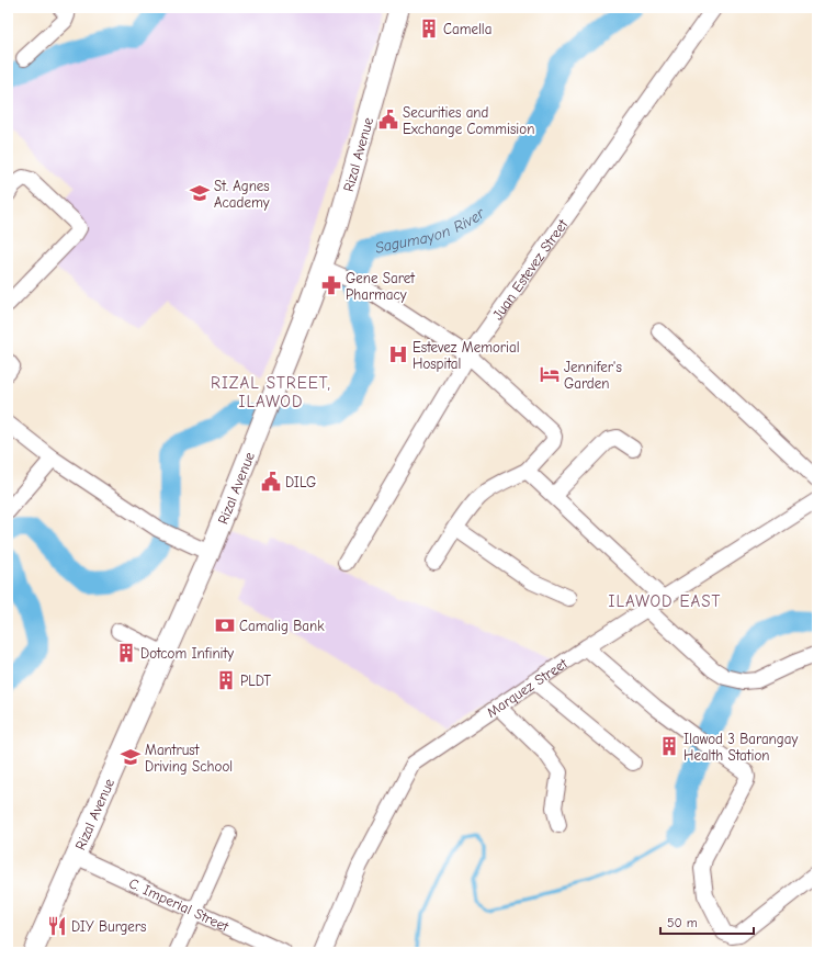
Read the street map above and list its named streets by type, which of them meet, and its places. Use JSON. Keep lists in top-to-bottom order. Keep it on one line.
{"streets":{"main road":["Rizal Avenue"],"street":["Juan Estevez Street","Marquez Street","C. Imperial Street"]},"crossings":[["Rizal Avenue","C. Imperial Street"]],"districts":["RIZAL STREET, ILAWOD","ILAWOD EAST"],"water":["Sagumayon River"],"places":{"building":["Camella","Dotcom Infinity","PLDT","Ilawod 3 Barangay Health Station"],"public building":["Securities and Exchange Commision","DILG"],"school or university":["St. Agnes Academy","Mantrust Driving School"],"pharmacy":["Gene Saret Pharmacy"],"hospital":["Estevez Memorial Hospital"],"hotel":["Jennifer's Garden"],"bank":["Camalig Bank"],"restaurant":["DIY Burgers"]},"scale_bar":"50 m"}
